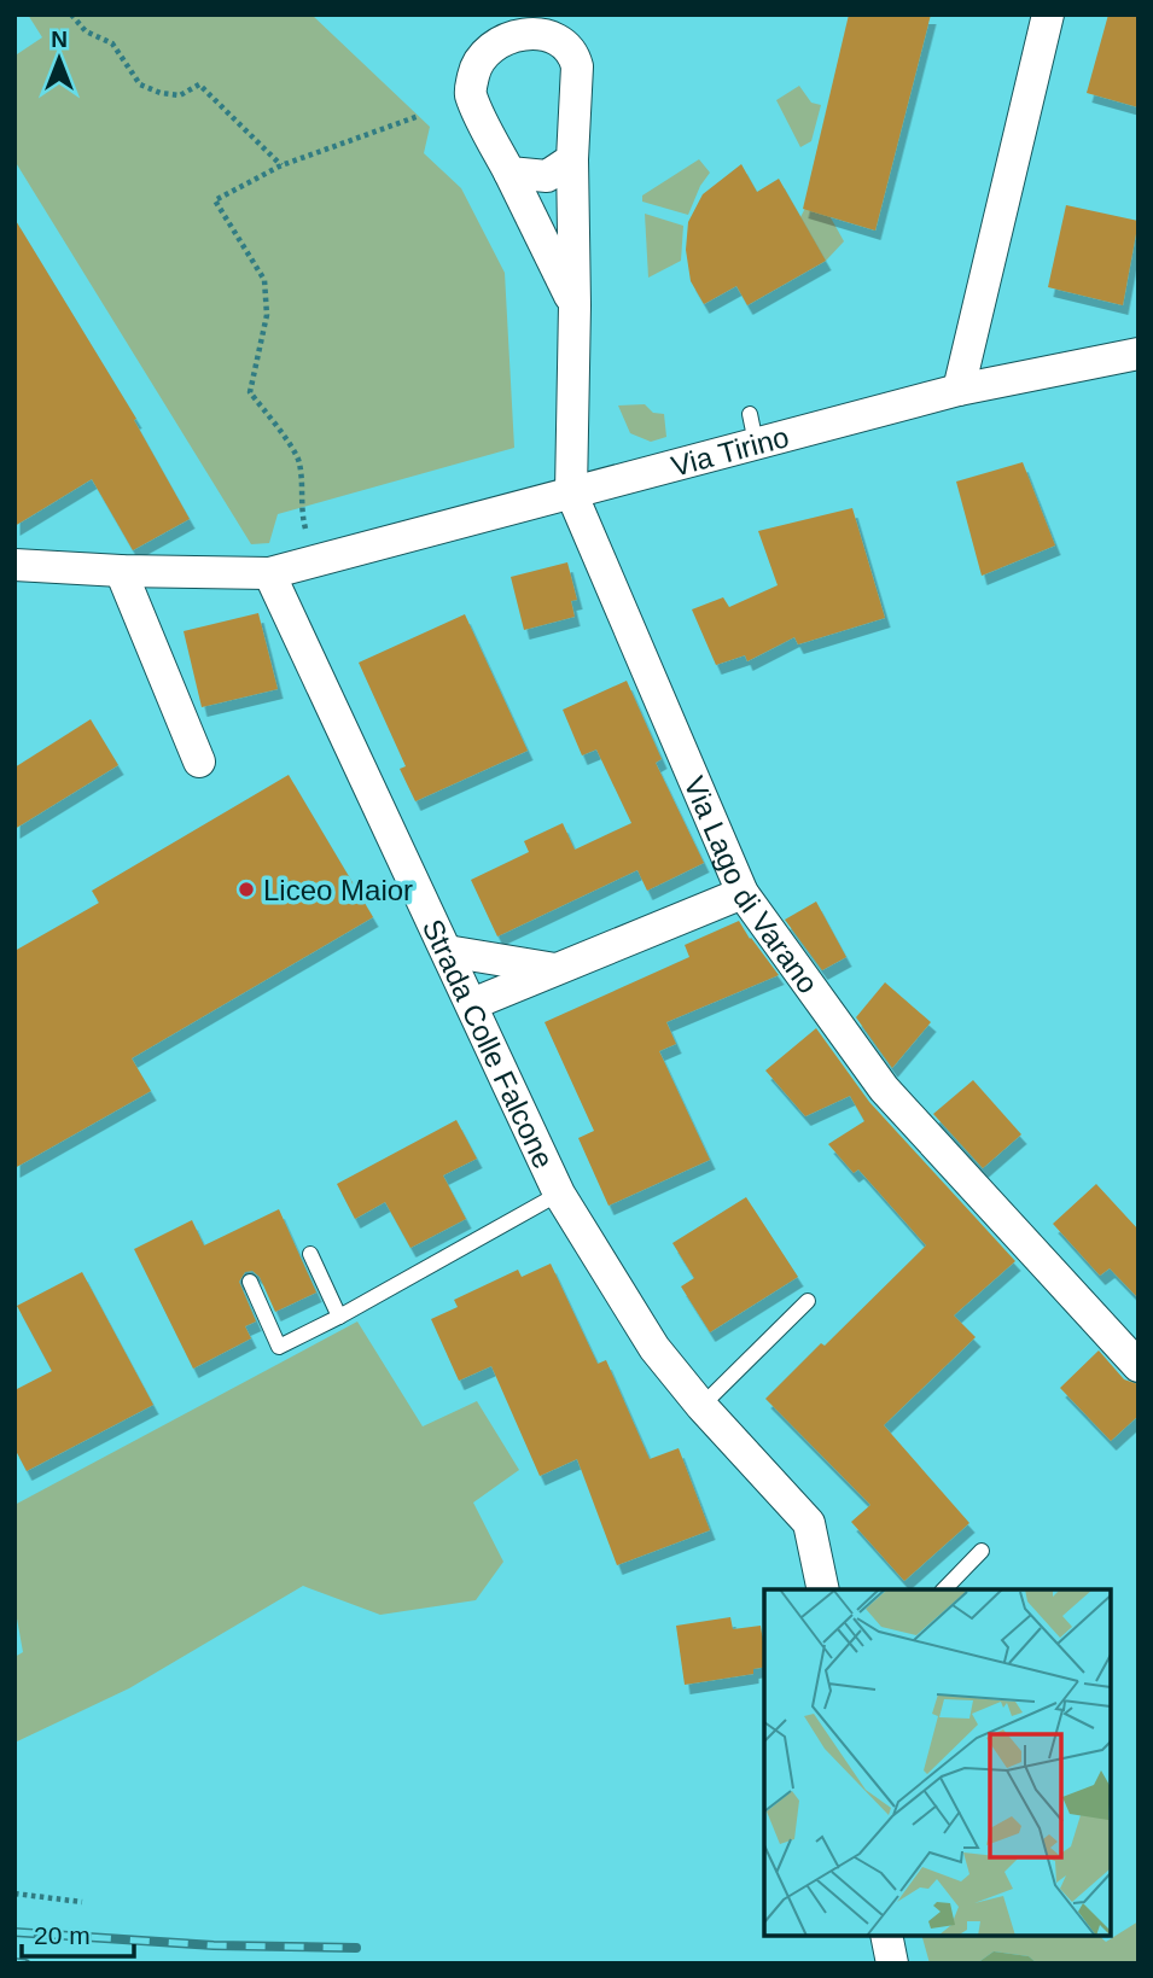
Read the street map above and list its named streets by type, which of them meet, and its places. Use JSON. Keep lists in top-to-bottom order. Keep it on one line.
{"streets":{"street":["Via Tirino","Via Lago di Varano","Strada Colle Falcone"]},"crossings":[["Via Tirino","Via Lago di Varano"],["Via Tirino","Strada Colle Falcone"]],"places":["Liceo Maior"],"scale_bar":"20 m","north":"top"}
